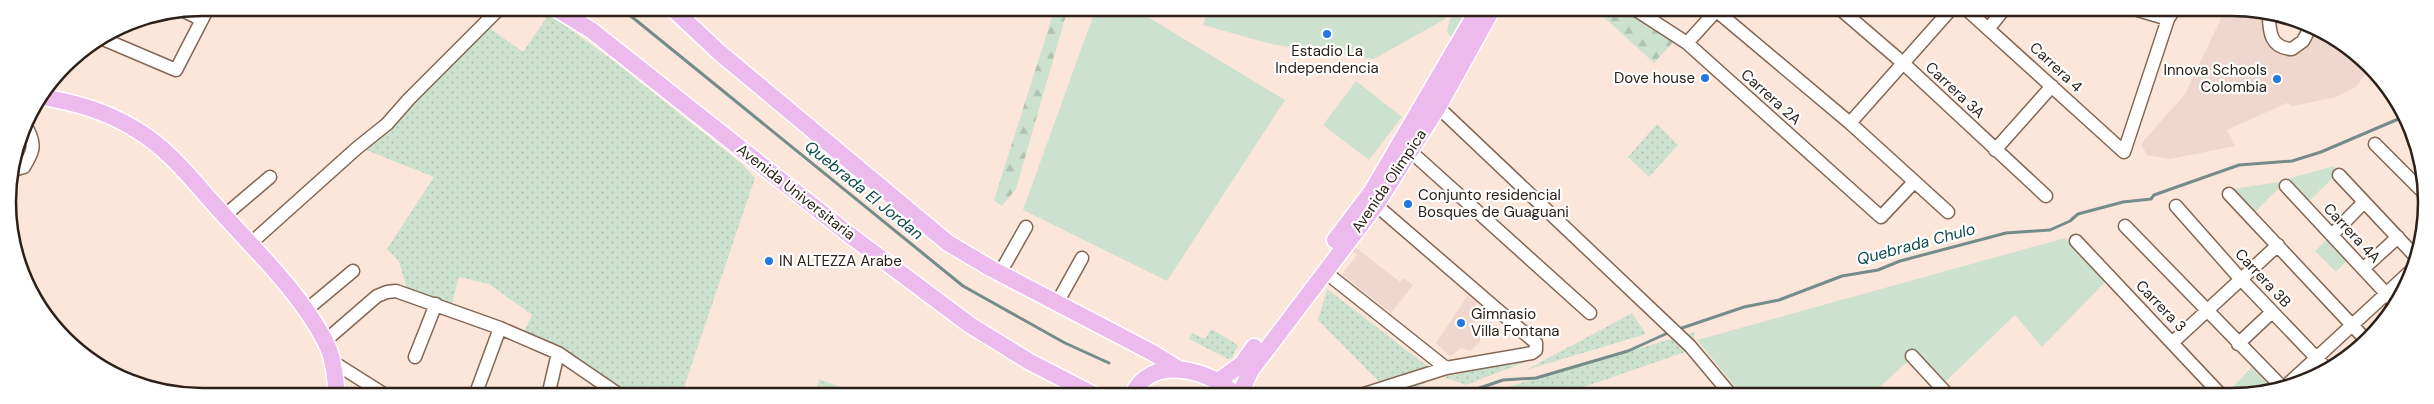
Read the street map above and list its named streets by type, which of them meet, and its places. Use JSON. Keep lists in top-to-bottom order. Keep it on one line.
{"streets":{"main road":["Avenida Olimpica","Avenida Universitaria"],"street":["Carrera 4","Carrera 3A","Carrera 2A","Carrera 4A","Carrera 3B","Carrera 3"]},"water":["Quebrada El Jordan","Quebrada Chulo"],"places":["Estadio La Independencia","Dove house","Innova Schools Colombia","Conjunto residencial Bosques de Guaguani","IN ALTEZZA Arabe","Gimnasio Villa Fontana"]}
